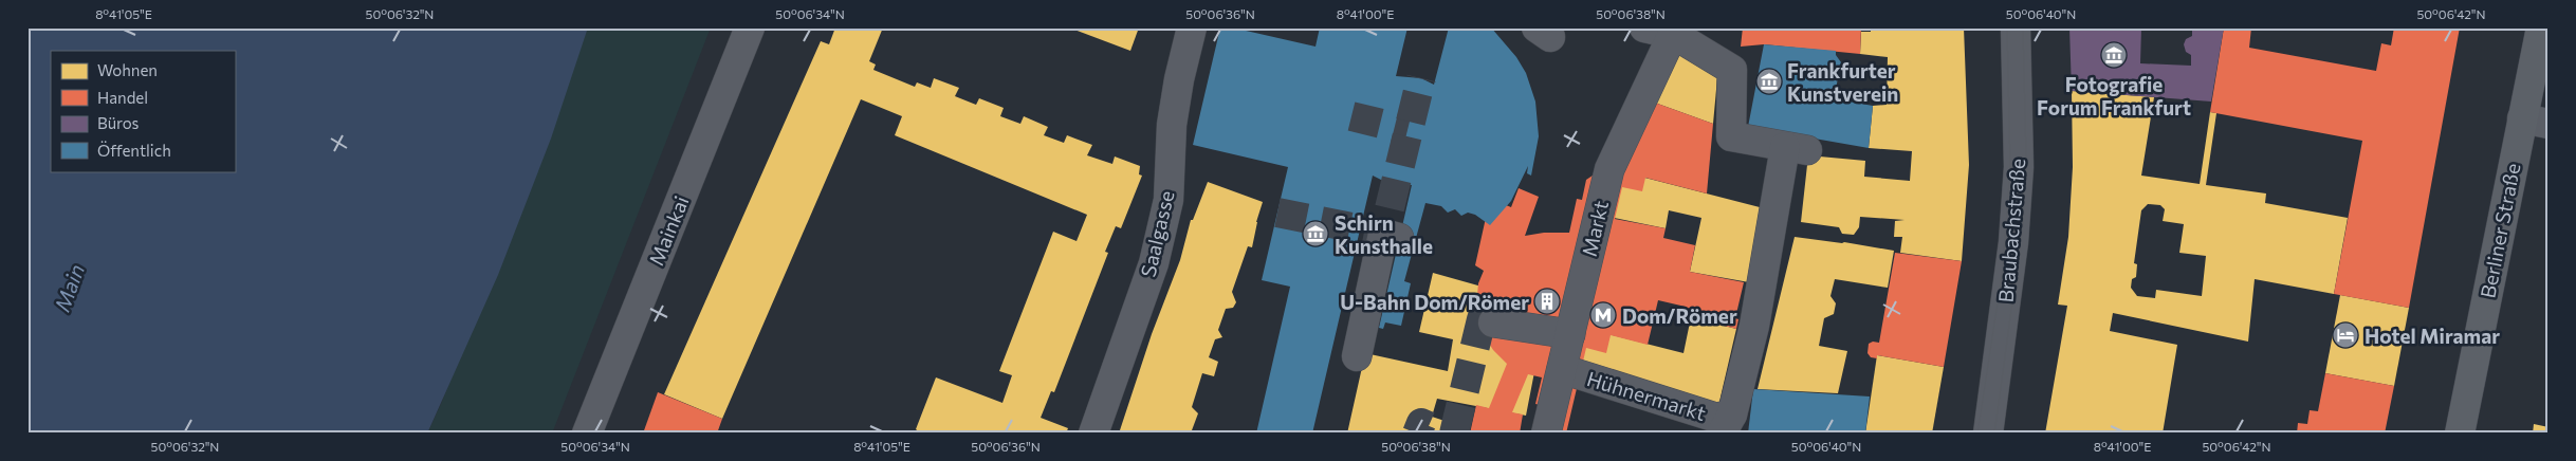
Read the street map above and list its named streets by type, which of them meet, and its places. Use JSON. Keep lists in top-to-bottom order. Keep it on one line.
{"streets":{"main road":["Berliner Straße"],"street":["Markt","Mainkai","Braubachstraße","Saalgasse","Hühnermarkt"]},"crossings":[["Markt","Hühnermarkt"]],"water":["Main"],"places":{"museum":["Fotografie Forum Frankfurt","Frankfurter Kunstverein","Schirn Kunsthalle"],"building":["U-Bahn Dom/Römer"],"metro station":["Dom/Römer"],"hotel":["Hotel Miramar"]},"legend":["Wohnen","Handel","Büros","Öffentlich"],"coordinates":["8°41'05\"E","50°06'32\"N","50°06'34\"N","50°06'36\"N","8°41'00\"E","50°06'38\"N","50°06'40\"N","50°06'42\"N"]}
